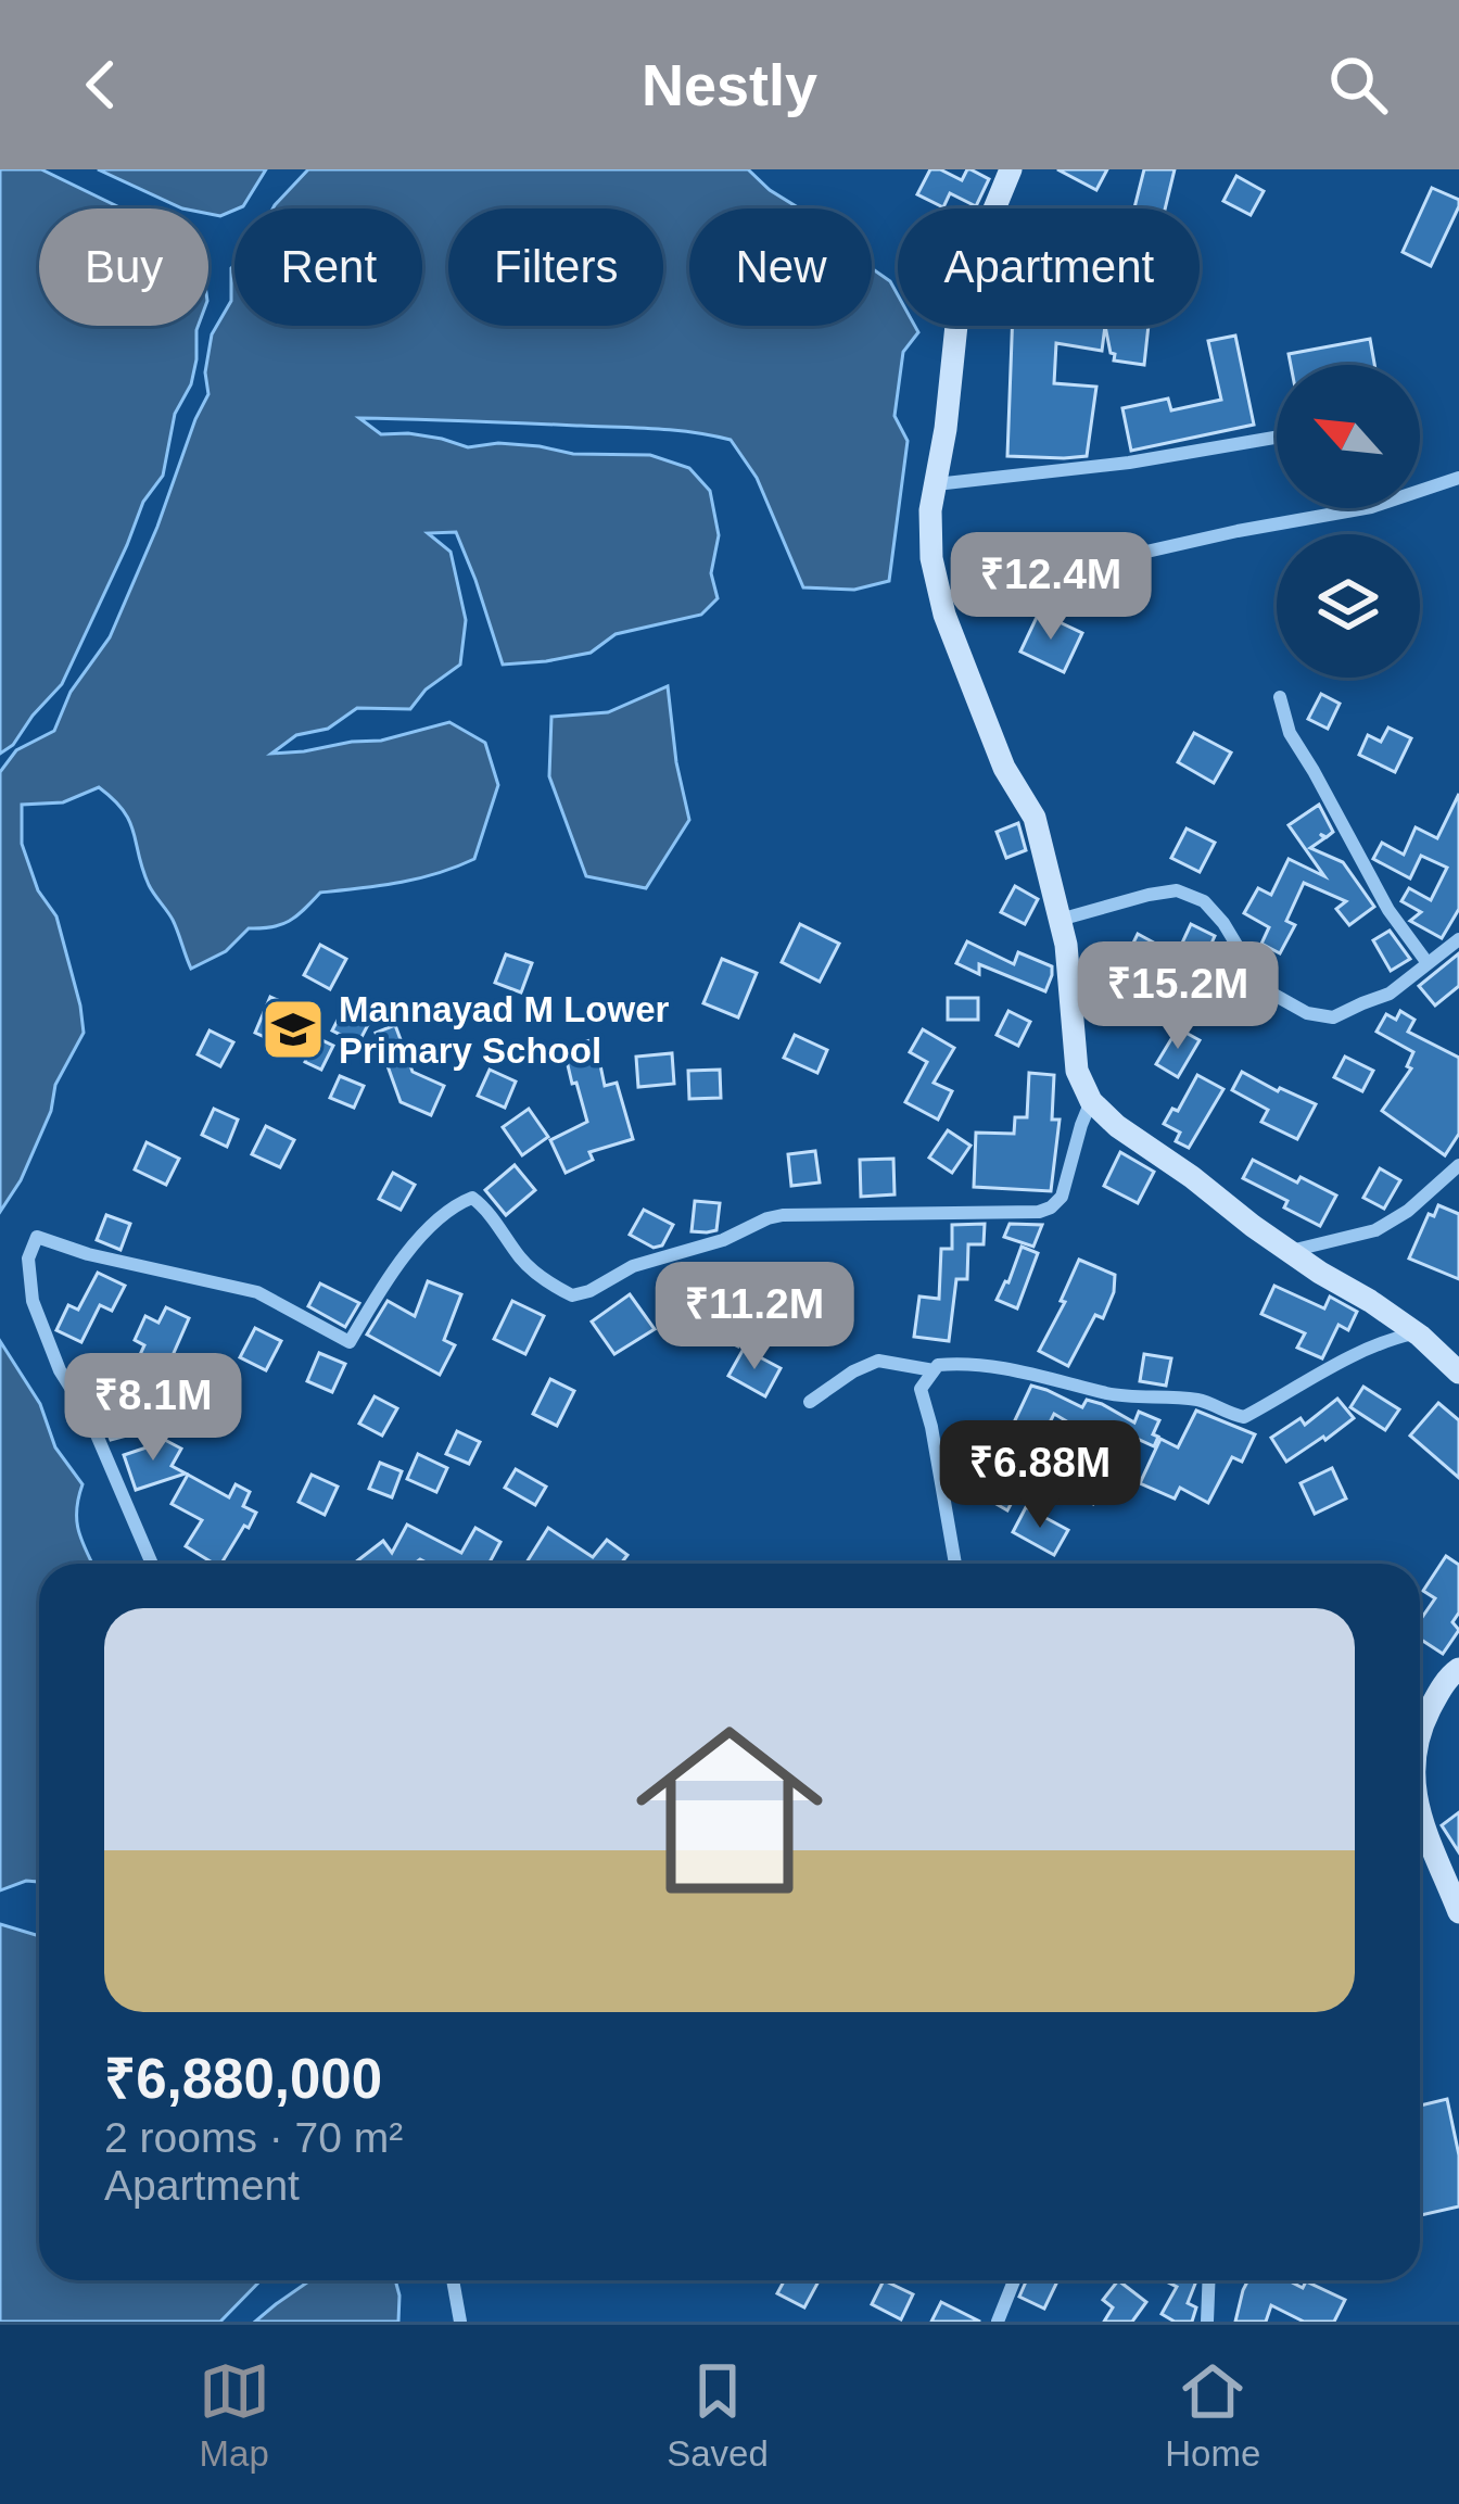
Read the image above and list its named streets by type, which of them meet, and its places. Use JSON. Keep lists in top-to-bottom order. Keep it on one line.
{"places":{"school or university":["Mannayad M Lower Primary School"]},"north":"top left","page":{"header":"Nestly","chip":["Buy","Rent","Filters","New","Apartment"],"price":["₹12.4M","₹15.2M","₹11.2M","₹8.1M","₹6.88M"],"list":[{"name":"₹6,880,000","note":"2 rooms · 70 m² · Apartment"}],"tabs":["Map","Saved","Home"]}}
